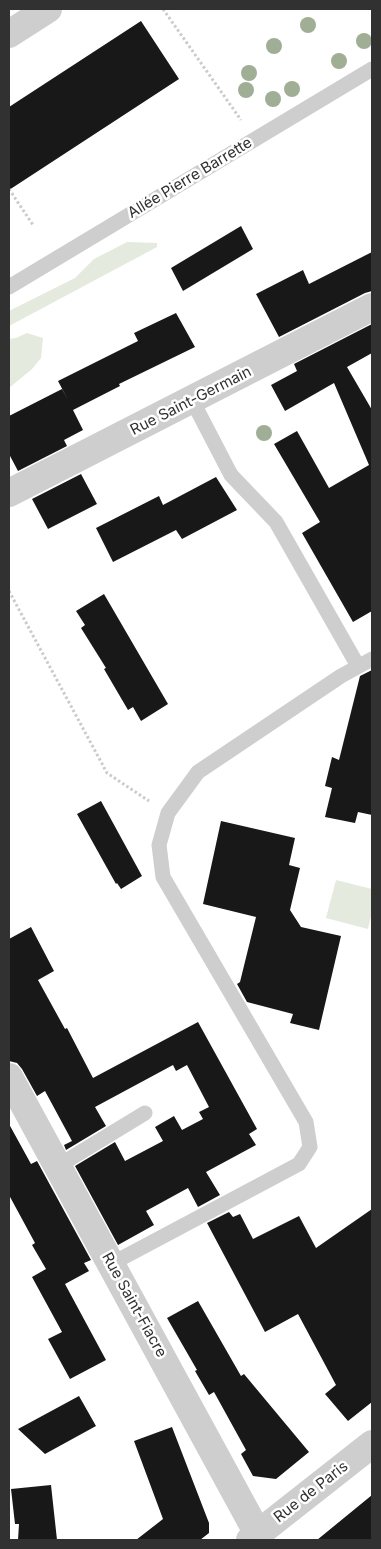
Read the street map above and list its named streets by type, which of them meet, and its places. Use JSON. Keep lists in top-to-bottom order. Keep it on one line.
{"streets":{"street":["Rue Saint-Germain","Rue Saint-Fiacre","Rue de Paris"],"lane":["Allée Pierre Barrette"]},"crossings":[["Rue Saint-Fiacre","Rue de Paris"]]}
